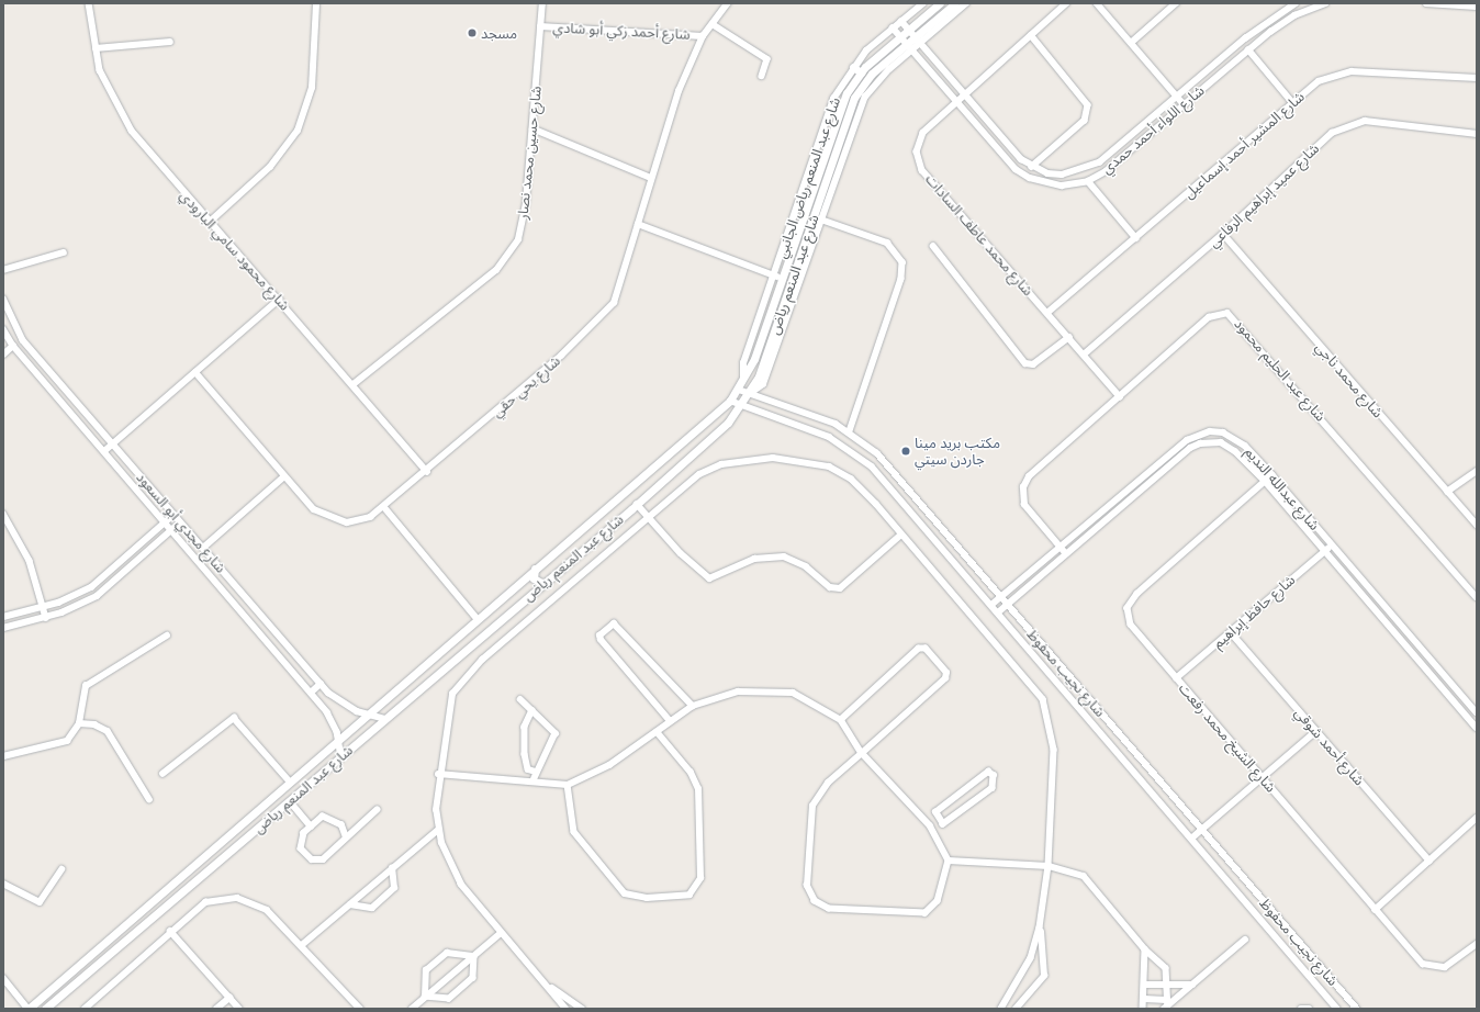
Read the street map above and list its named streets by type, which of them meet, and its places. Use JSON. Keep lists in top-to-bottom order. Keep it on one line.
{"streets":{"street":["شارع أحمد زكي أبو شادي","شارع اللواء أحمد حمدي","شارع المشير أحمد إسماعيل","شارع حسين محمد نصار","شارع عبد المنعم رياض الجانبي","شارع عميد إبراهيم الرفاعي","شارع محمد عاطف السادات","شارع محمود سامي البارودي","شارع عبد المنعم رياض","شارع عبد الحليم محمود","شارع محمد ناجي","شارع يحي حقي","شارع عبدالله النديم","شارع مجدي أبو السعود","شارع حافظ إبراهيم","شارع نجيب محفوظ","شارع الشيخ محمد رفعت","شارع أحمد شوقي"]},"crossings":[["شارع أحمد زكي أبو شادي","شارع حسين محمد نصار"],["شارع أحمد زكي أبو شادي","شارع يحي حقي"],["شارع اللواء أحمد حمدي","شارع عبد المنعم رياض الجانبي"],["شارع اللواء أحمد حمدي","شارع محمد عاطف السادات"],["شارع اللواء أحمد حمدي","شارع عبد المنعم رياض"],["شارع المشير أحمد إسماعيل","شارع محمد عاطف السادات"],["شارع حسين محمد نصار","شارع محمود سامي البارودي"],["شارع عبد المنعم رياض الجانبي","شارع عبد المنعم رياض"],["شارع عبد المنعم رياض الجانبي","شارع نجيب محفوظ"],["شارع عميد إبراهيم الرفاعي","شارع محمد عاطف السادات"],["شارع عميد إبراهيم الرفاعي","شارع محمد ناجي"],["شارع محمد عاطف السادات","شارع عبد الحليم محمود"],["شارع محمود سامي البارودي","شارع يحي حقي"],["شارع عبد المنعم رياض","شارع مجدي أبو السعود"],["شارع عبد المنعم رياض","شارع نجيب محفوظ"],["شارع عبد الحليم محمود","شارع عبدالله النديم"],["شارع عبدالله النديم","شارع حافظ إبراهيم"],["شارع عبدالله النديم","شارع نجيب محفوظ"],["شارع عبدالله النديم","شارع الشيخ محمد رفعت"],["شارع حافظ إبراهيم","شارع الشيخ محمد رفعت"],["شارع حافظ إبراهيم","شارع أحمد شوقي"]],"places":["مسجد","مكتب بريد مينا جاردن سيتي"]}
